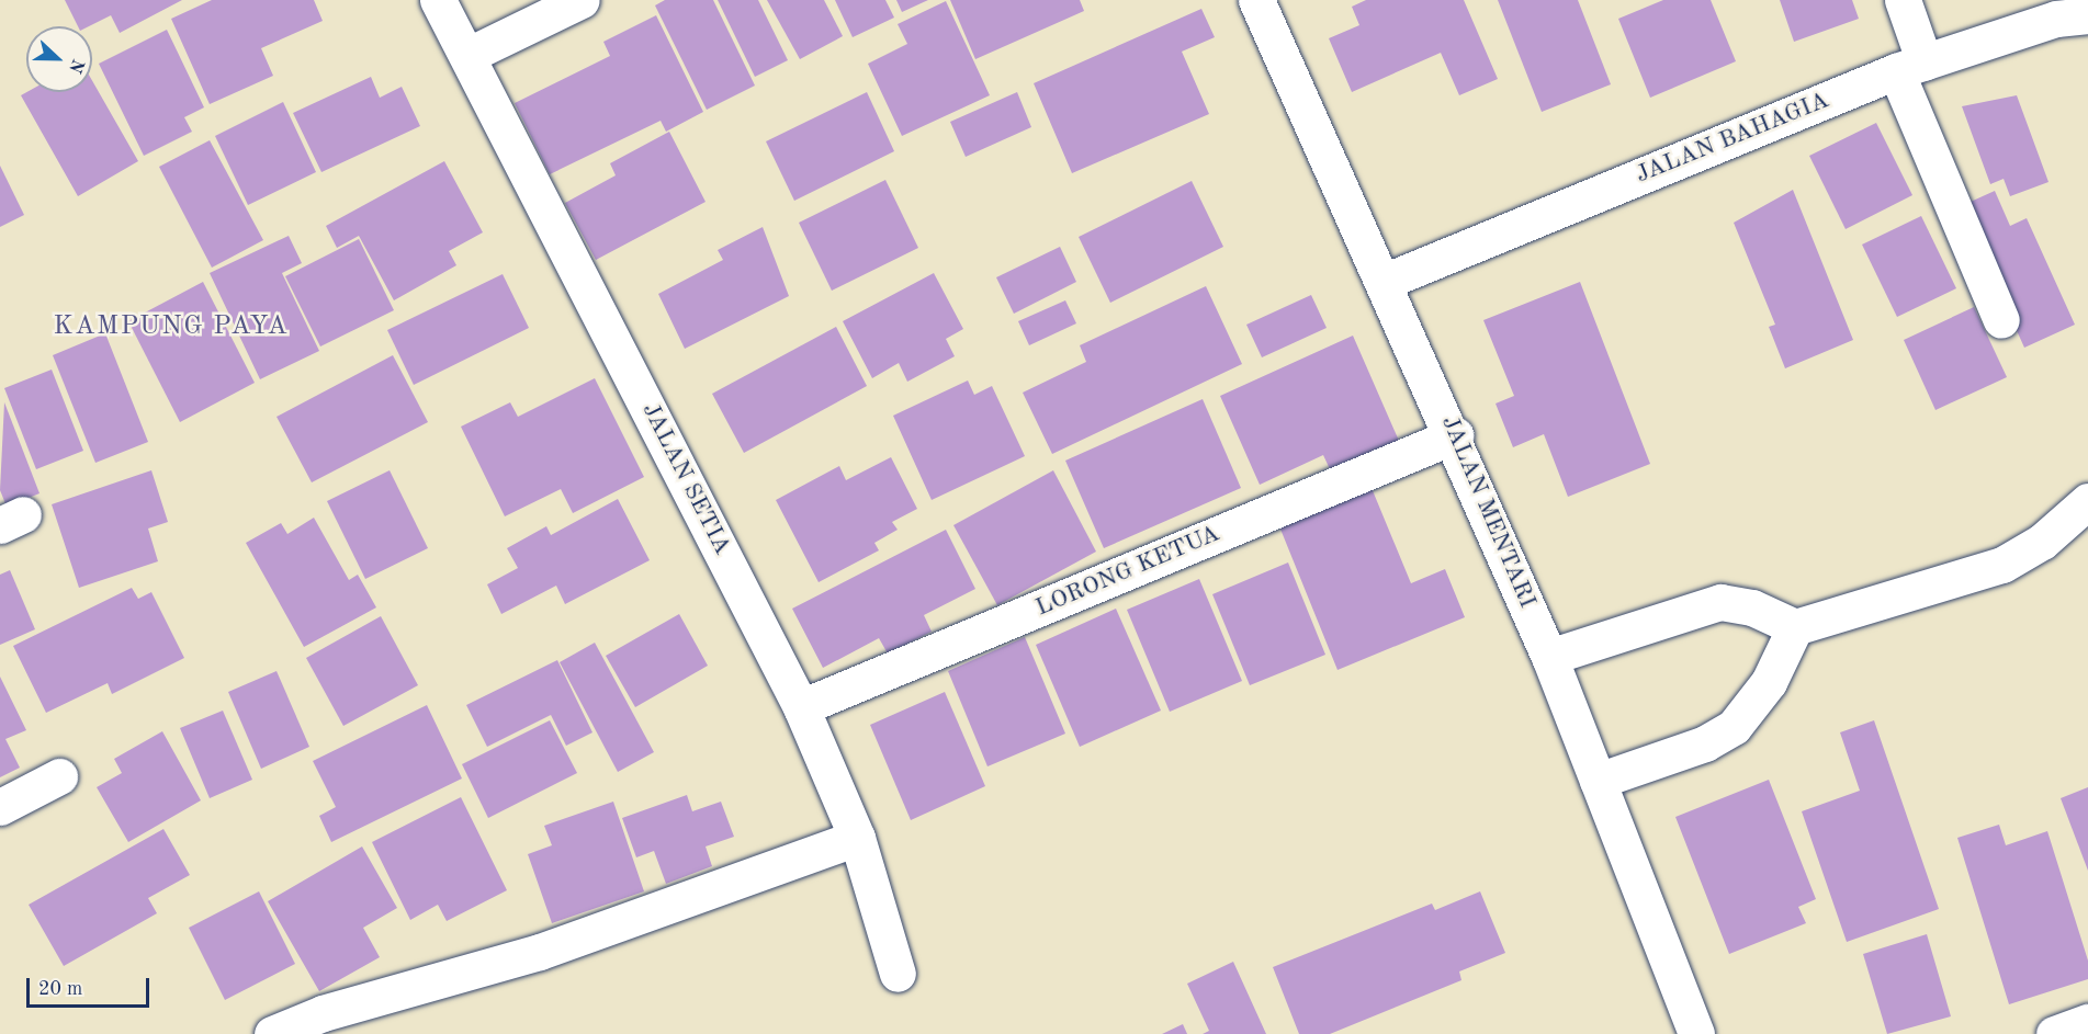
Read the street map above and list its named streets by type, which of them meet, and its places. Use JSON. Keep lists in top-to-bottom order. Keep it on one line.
{"streets":{"street":["JALAN BAHAGIA","JALAN SETIA","JALAN MENTARI","LORONG KETUA"]},"crossings":[["JALAN BAHAGIA","JALAN MENTARI"],["JALAN SETIA","LORONG KETUA"],["JALAN MENTARI","LORONG KETUA"]],"districts":["KAMPUNG PAYA"],"scale_bar":"20 m","north":"right"}
